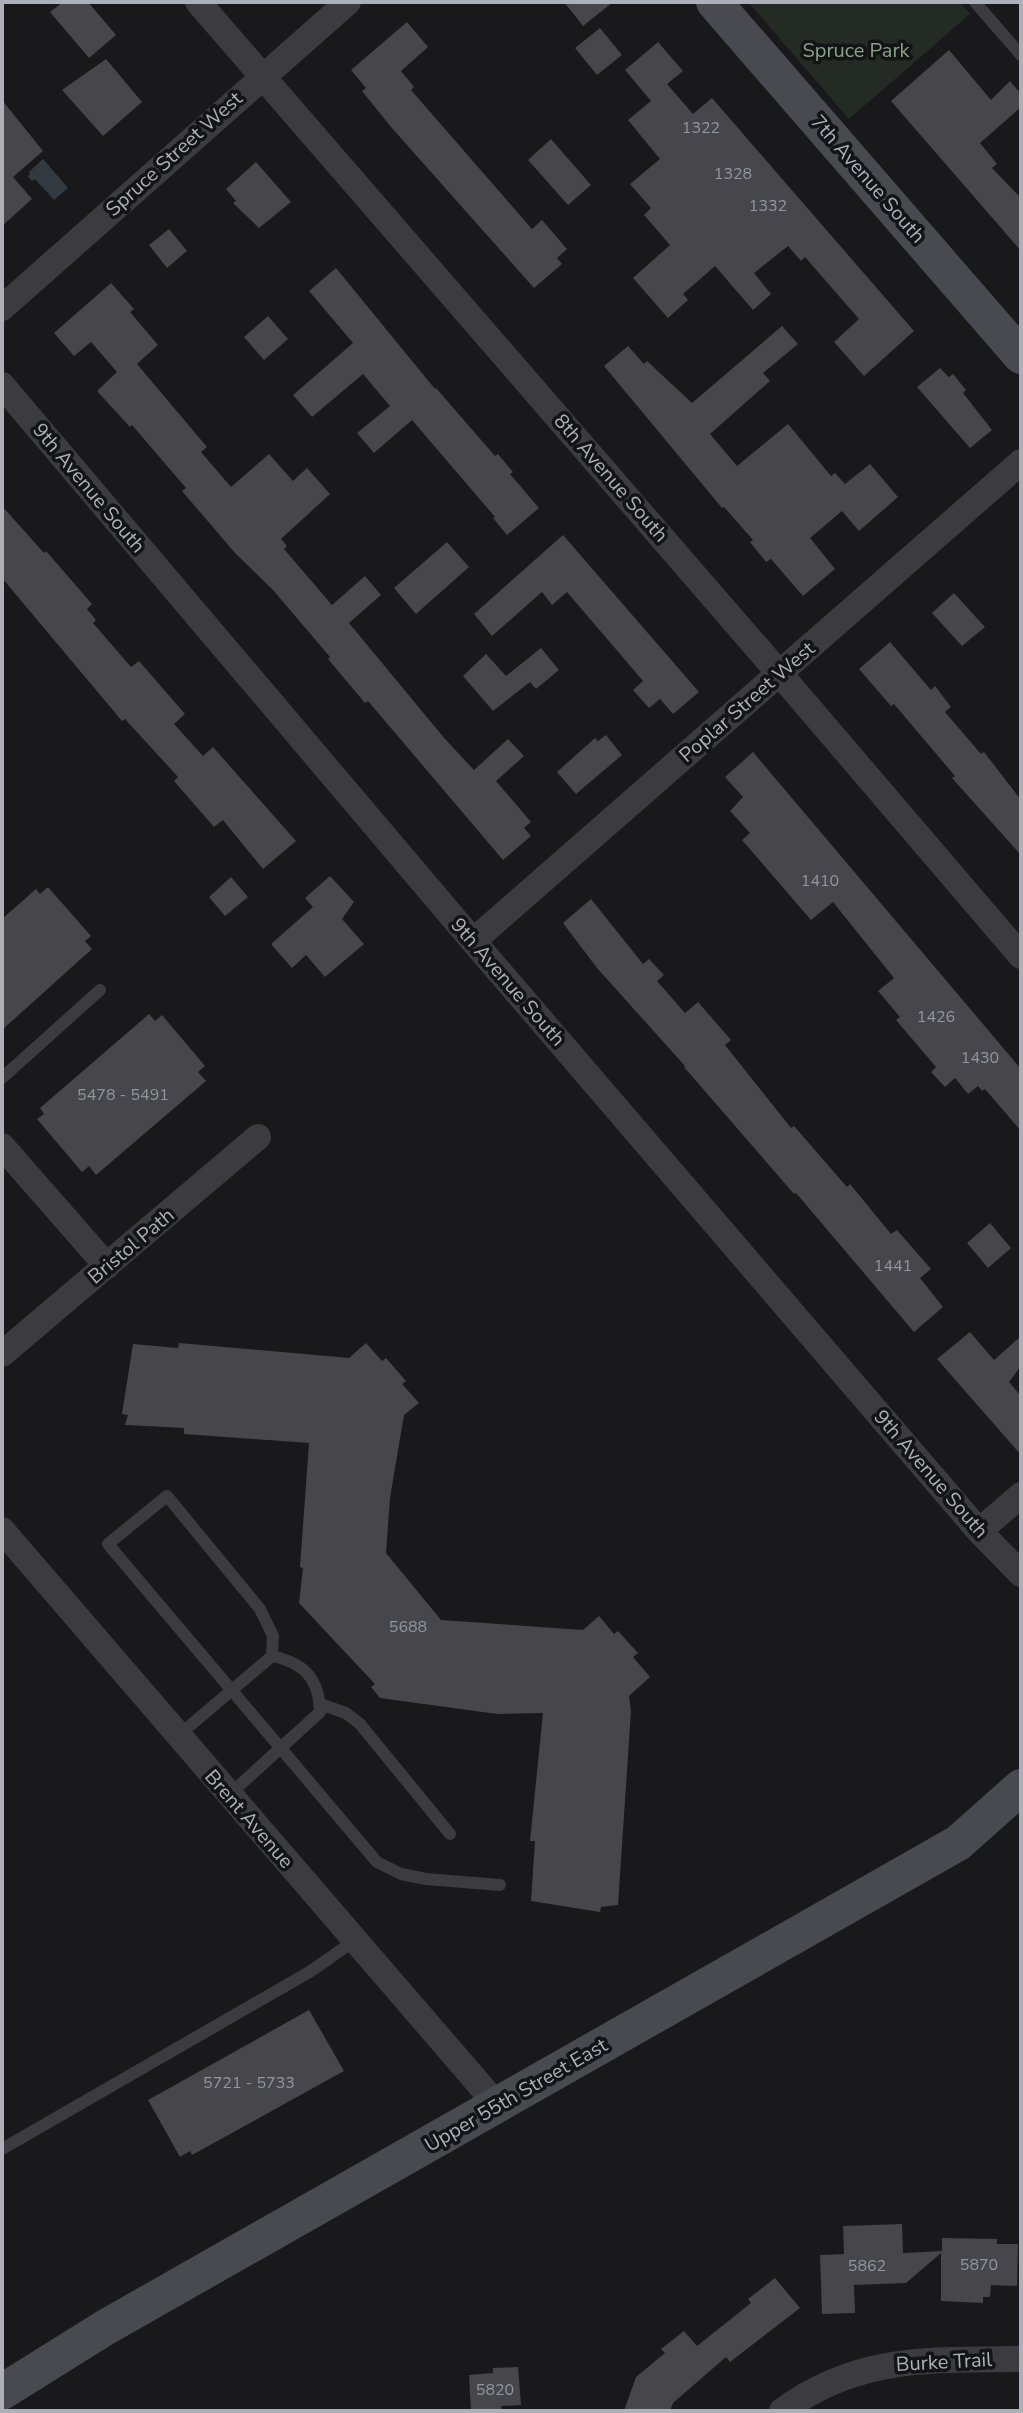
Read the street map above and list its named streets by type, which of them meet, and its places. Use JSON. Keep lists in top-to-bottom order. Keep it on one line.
{"streets":{"street":["Spruce Street West","7th Avenue South","8th Avenue South","9th Avenue South","Poplar Street West","Bristol Path","Brent Avenue","Upper 55th Street East","Burke Trail"]},"crossings":[["Spruce Street West","8th Avenue South"],["8th Avenue South","Poplar Street West"],["9th Avenue South","Poplar Street West"],["Brent Avenue","Upper 55th Street East"]],"parks":["Spruce Park"],"house_numbers":["1322","1328","1332","1410","1426","1430","5478 - 5491","1441","5688","5721 - 5733","5870","5862","5820"]}
